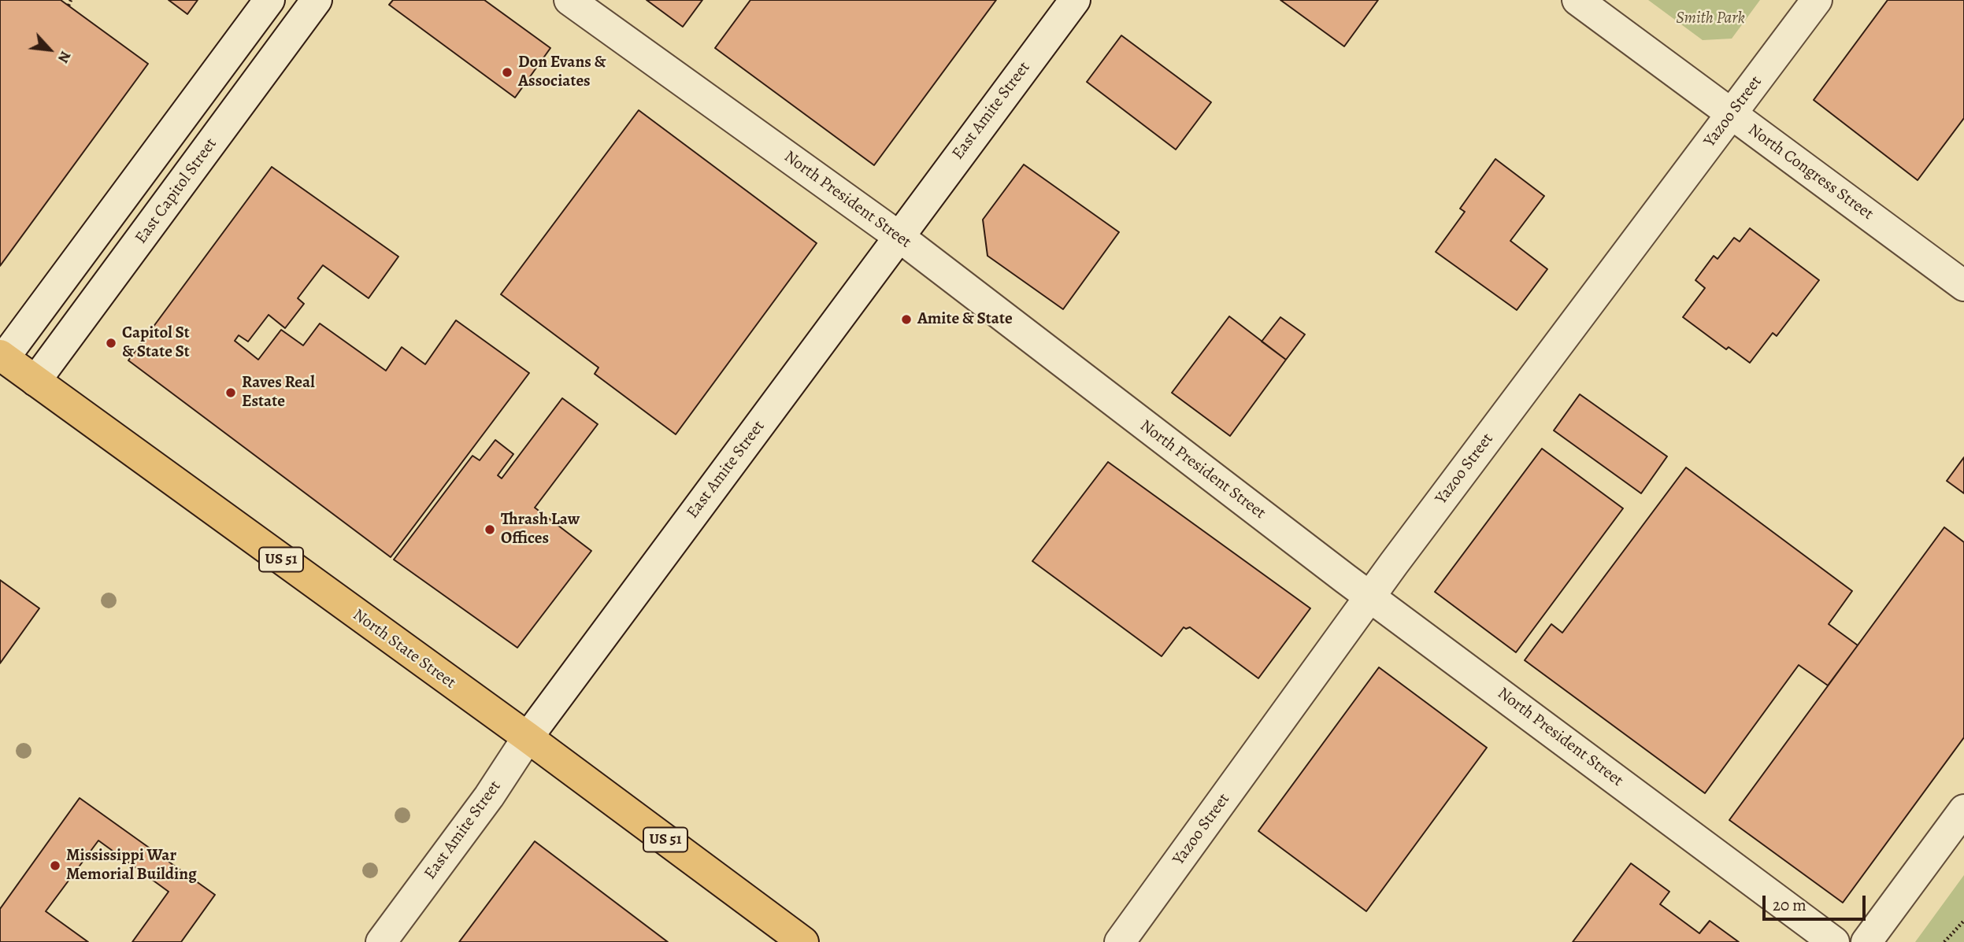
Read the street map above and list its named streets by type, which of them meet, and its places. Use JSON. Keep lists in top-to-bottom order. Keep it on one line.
{"streets":{"main road":["US 51","North State Street"],"street":["East Amite Street","Yazoo Street","North Congress Street","East Capitol Street","North President Street"]},"crossings":[["East Amite Street","North President Street"],["East Amite Street","North State Street"],["Yazoo Street","North Congress Street"],["Yazoo Street","North President Street"],["East Capitol Street","North State Street"]],"parks":["Smith Park"],"places":["Don Evans & Associates","Amite & State","Capitol St & State St","Raves Real Estate","Thrash Law Offices","Mississippi War Memorial Building"],"scale_bar":"20 m","north":"bottom right"}
